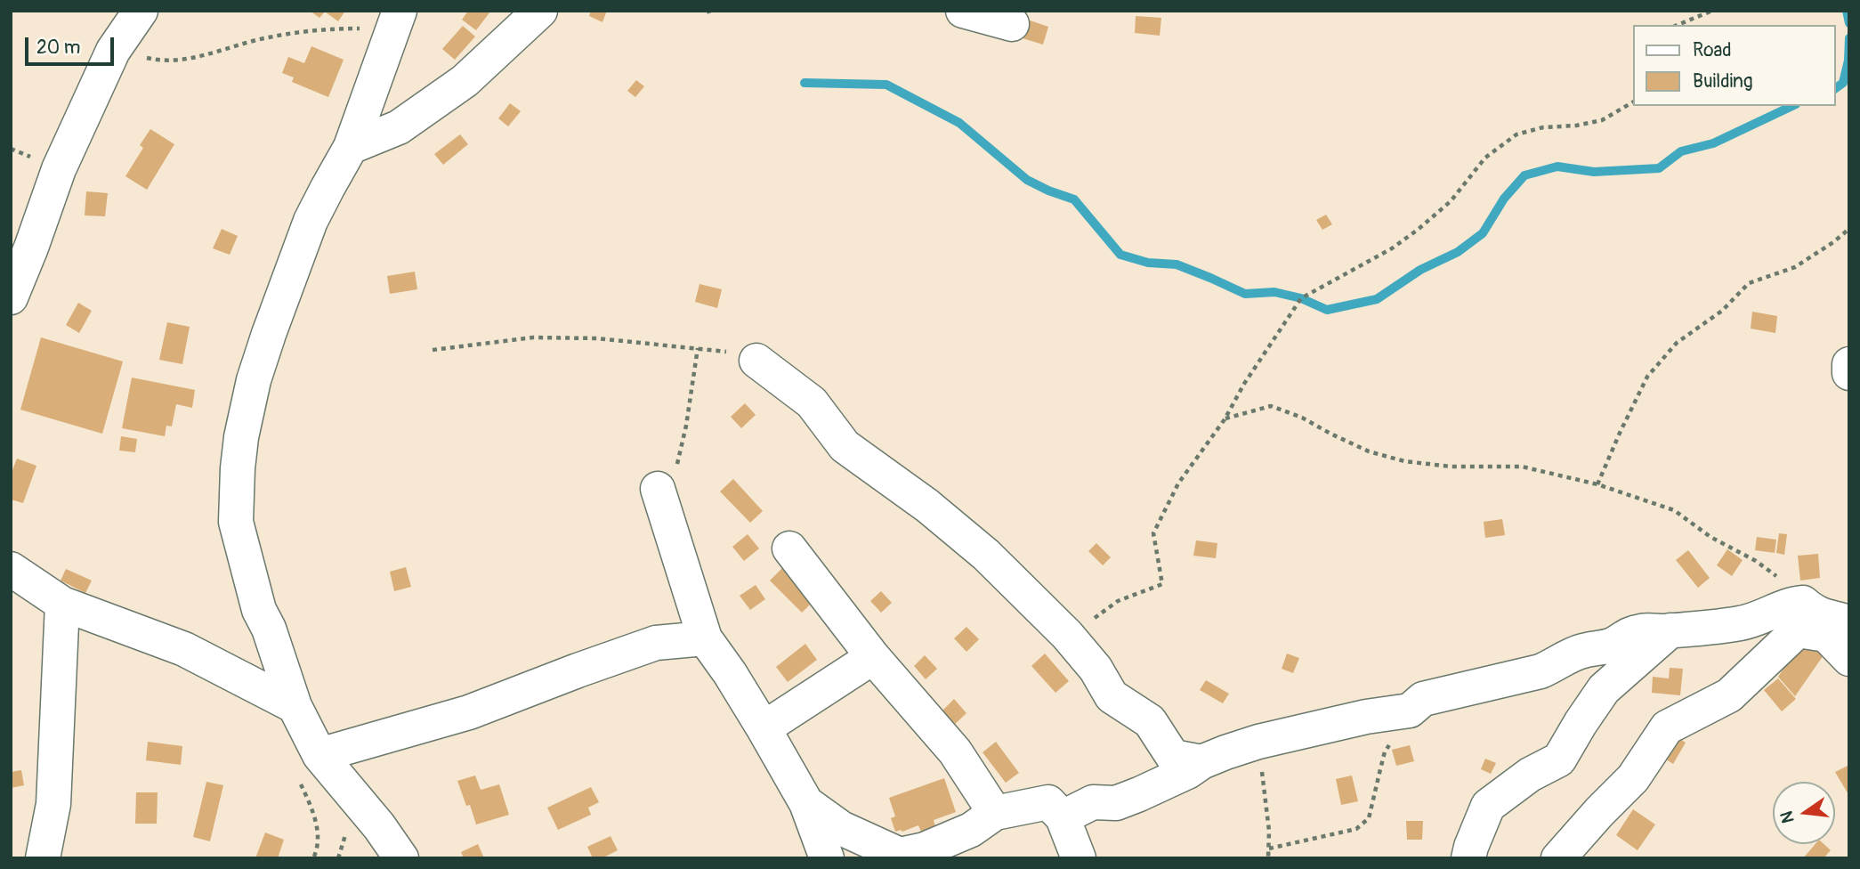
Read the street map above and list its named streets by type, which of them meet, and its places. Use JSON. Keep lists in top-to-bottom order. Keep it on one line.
{"legend":["Road","Building"],"scale_bar":"20 m","north":"left"}
